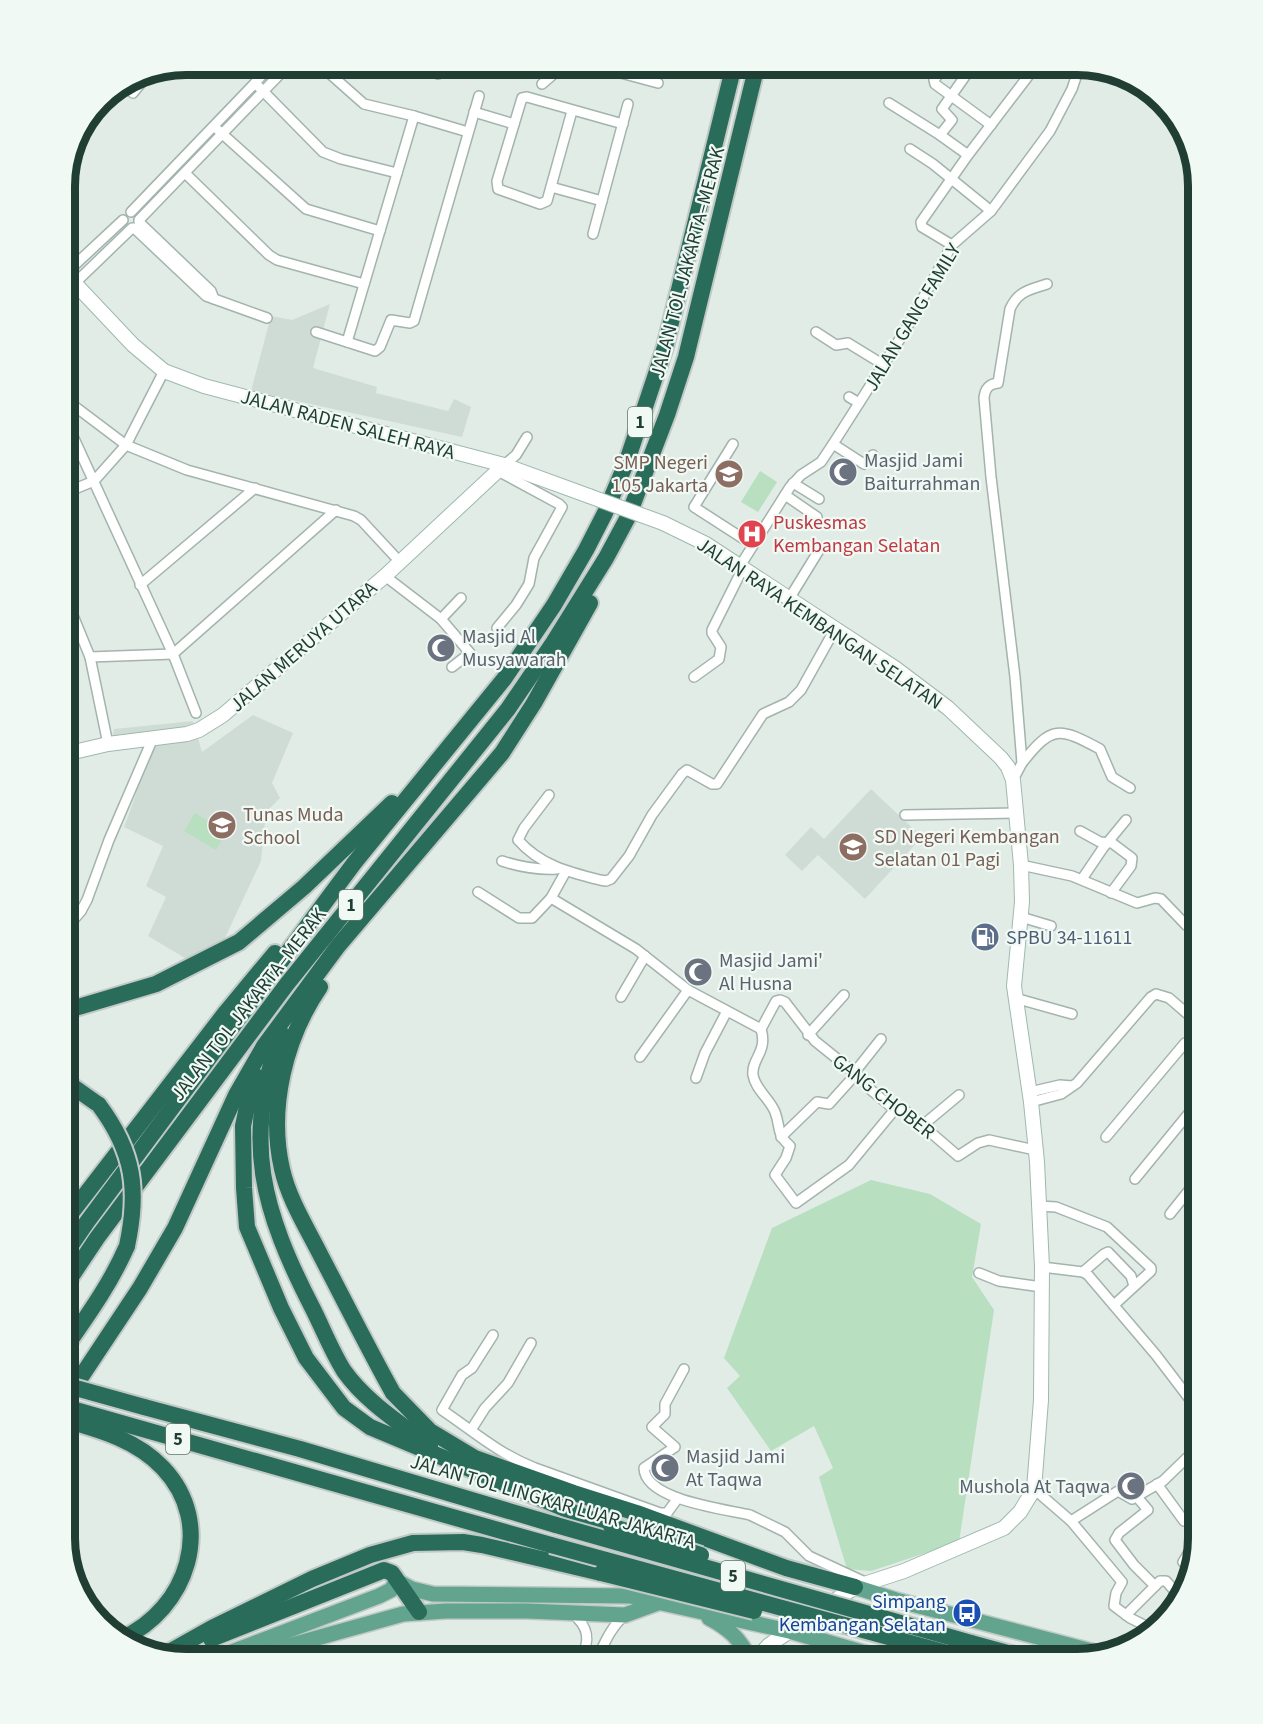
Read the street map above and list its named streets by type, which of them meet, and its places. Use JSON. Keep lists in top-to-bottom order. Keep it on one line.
{"streets":{"highway":["JALAN TOL JAKARTA–MERAK","1","5","JALAN TOL LINGKAR LUAR JAKARTA"],"main road":["JALAN RADEN SALEH RAYA","JALAN RAYA KEMBANGAN SELATAN","JALAN MERUYA UTARA"],"street":["JALAN GANG FAMILY","GANG CHOBER"]},"crossings":[["JALAN GANG FAMILY","JALAN RAYA KEMBANGAN SELATAN"],["JALAN RADEN SALEH RAYA","JALAN RAYA KEMBANGAN SELATAN"],["JALAN RADEN SALEH RAYA","JALAN MERUYA UTARA"],["JALAN RAYA KEMBANGAN SELATAN","GANG CHOBER"]],"places":{"mosque":["Masjid Jami Baiturrahman","Masjid Al Musyawarah","Masjid Jami' Al Husna","Masjid Jami At Taqwa","Mushola At Taqwa"],"school or university":["SMP Negeri 105 Jakarta","Tunas Muda School","SD Negeri Kembangan Selatan 01 Pagi"],"hospital":["Puskesmas Kembangan Selatan"],"fuel station":["SPBU 34-11611"],"bus stop":["Simpang Kembangan Selatan"]}}
